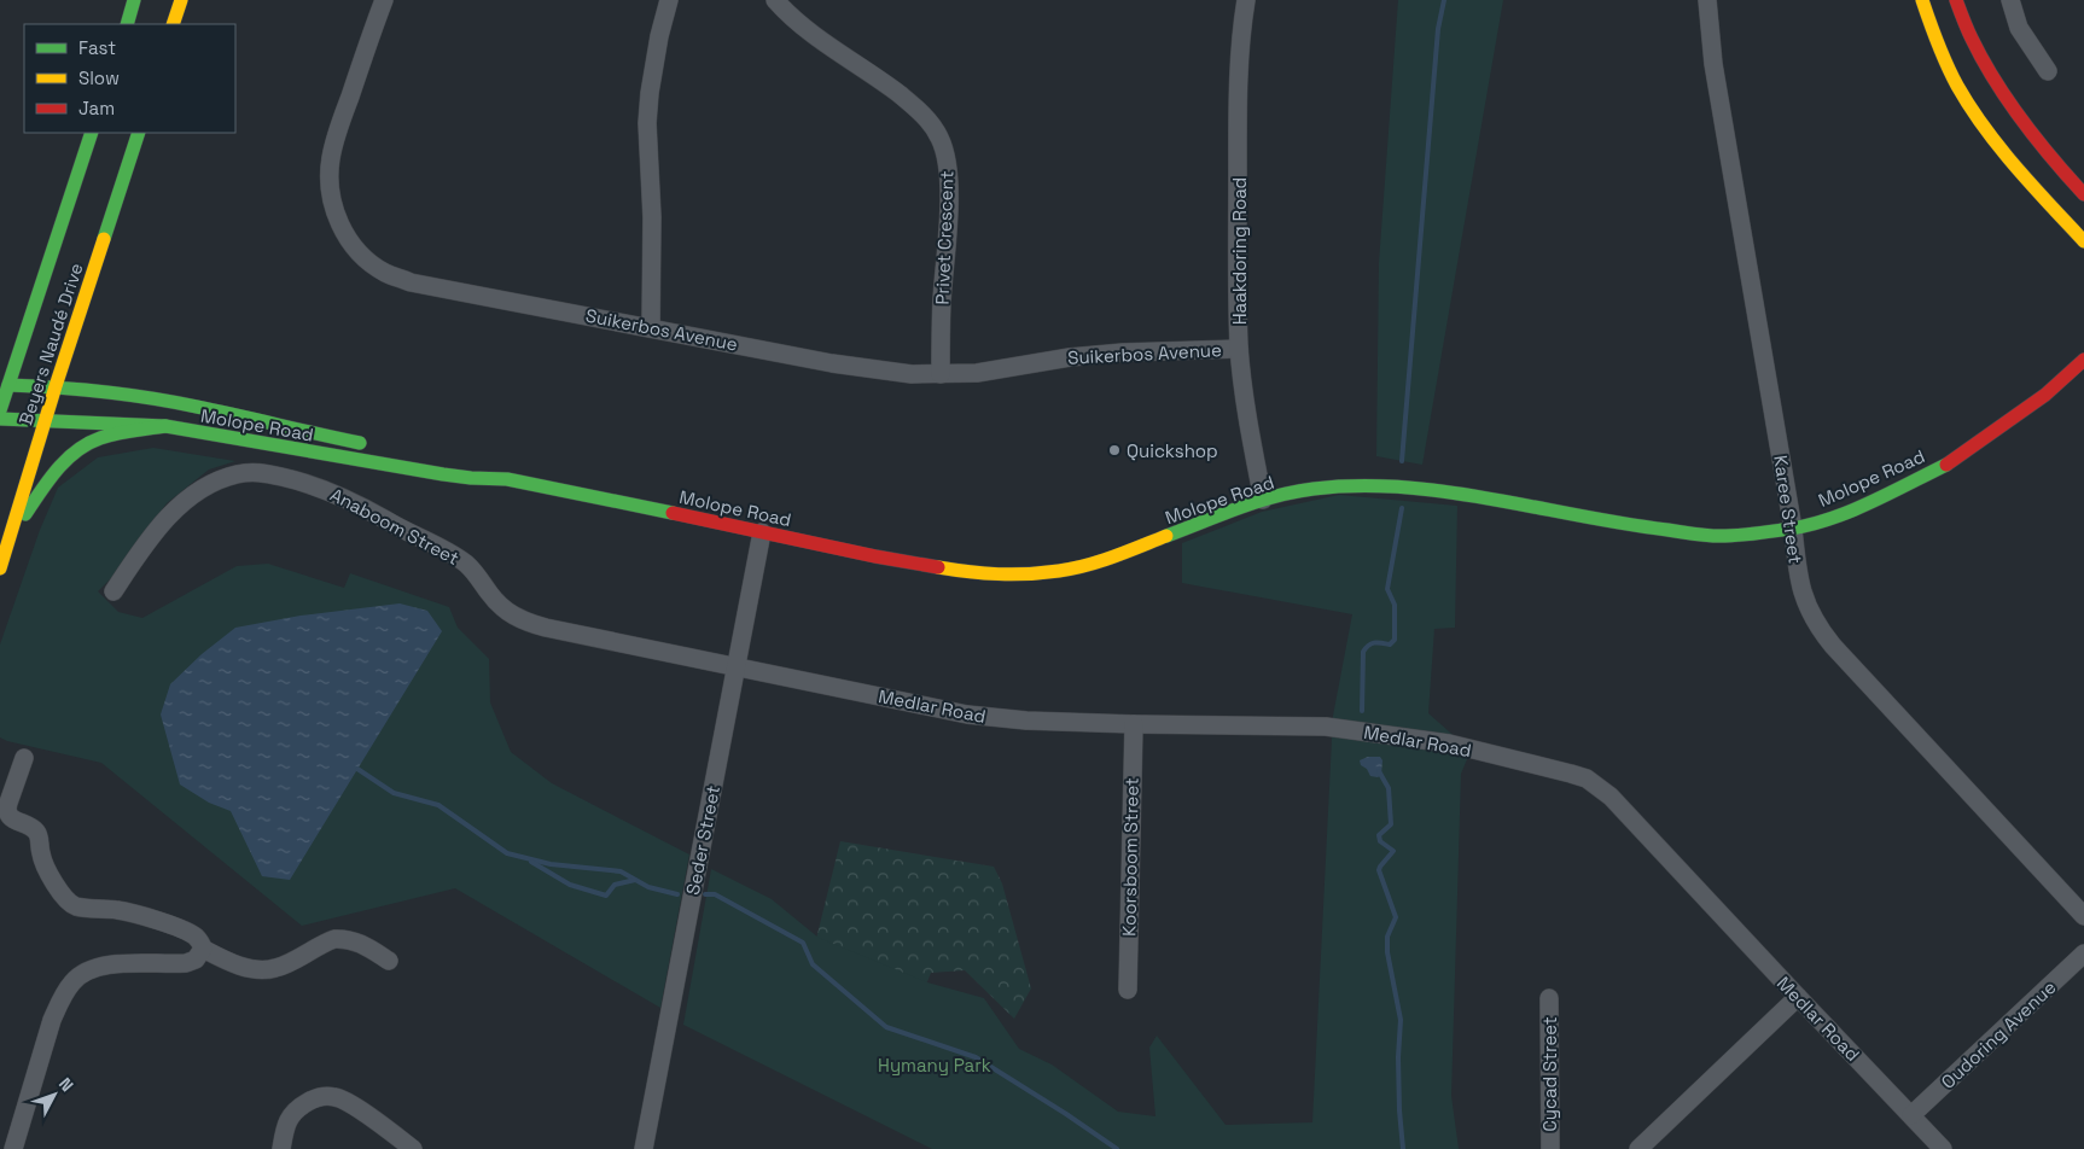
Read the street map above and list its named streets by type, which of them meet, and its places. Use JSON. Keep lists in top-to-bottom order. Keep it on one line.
{"streets":{"street":["Privet Crescent","Haakdoring Road","Suikerbos Avenue","Beyers Naudé Drive","Molope Road","Karee Street","Anaboom Street","Medlar Road","Seder Street","Koorsboom Street","Oudoring Avenue","Cycad Street"]},"crossings":[["Privet Crescent","Suikerbos Avenue"],["Haakdoring Road","Suikerbos Avenue"],["Haakdoring Road","Molope Road"],["Beyers Naudé Drive","Molope Road"],["Molope Road","Karee Street"],["Molope Road","Seder Street"],["Anaboom Street","Medlar Road"],["Anaboom Street","Seder Street"],["Medlar Road","Seder Street"],["Medlar Road","Koorsboom Street"],["Medlar Road","Oudoring Avenue"]],"parks":["Hymany Park"],"places":["Quickshop"],"legend":["Fast","Slow","Jam"],"north":"top right"}
